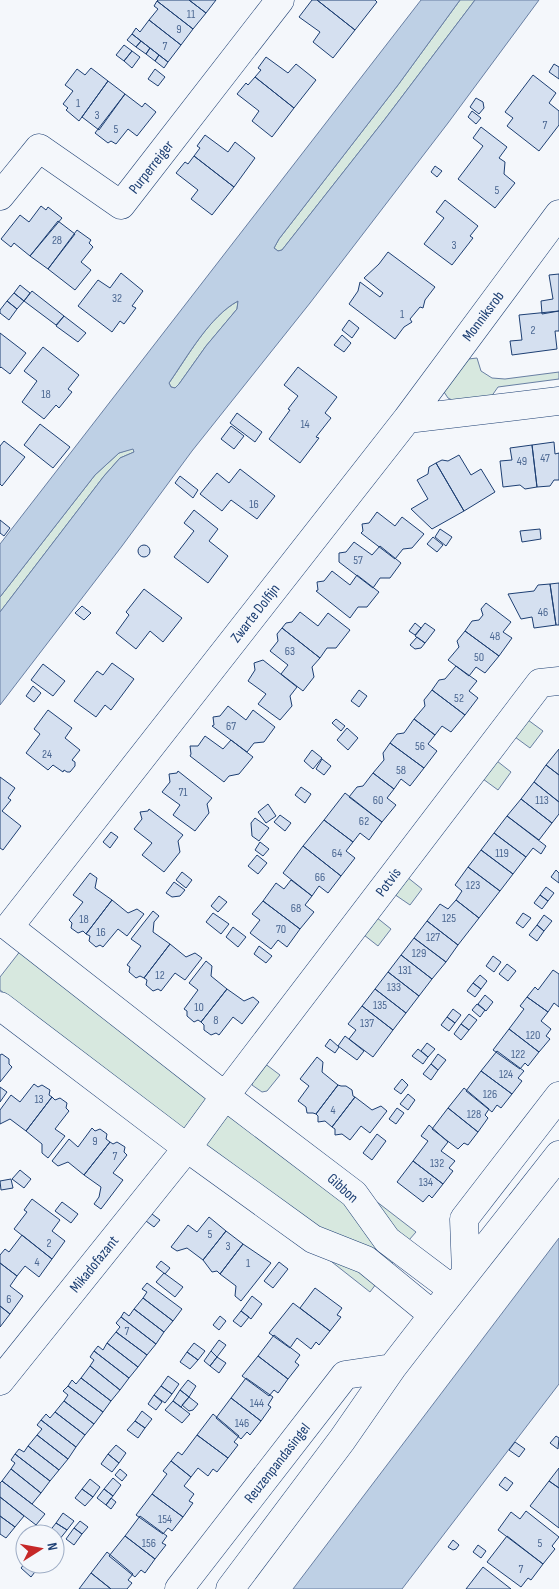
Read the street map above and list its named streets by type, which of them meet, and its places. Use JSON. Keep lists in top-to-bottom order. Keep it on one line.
{"streets":{"street":["Purperreiger","Monniksrob","Zwarte Dolfijn","Potvis","Gibbon","Mikadofazant","Reuzenpandasingel"]},"crossings":[["Monniksrob","Zwarte Dolfijn"],["Zwarte Dolfijn","Gibbon"],["Potvis","Gibbon"]],"house_numbers":["11","9","7","1","3","7","5","5","28","3","32","1","2","18","14","47","49","16","57","46","48","63","50","52","67","56","24","58","71","60","113","62","64","119","66","123","68","125","18","70","16","127","129","131","12","133","135","10","8","137","120","122","124","126","13","4","128","9","7","132","134","5","2","3","4","1","6","7","144","146","154","156","5","7"],"north":"right"}
